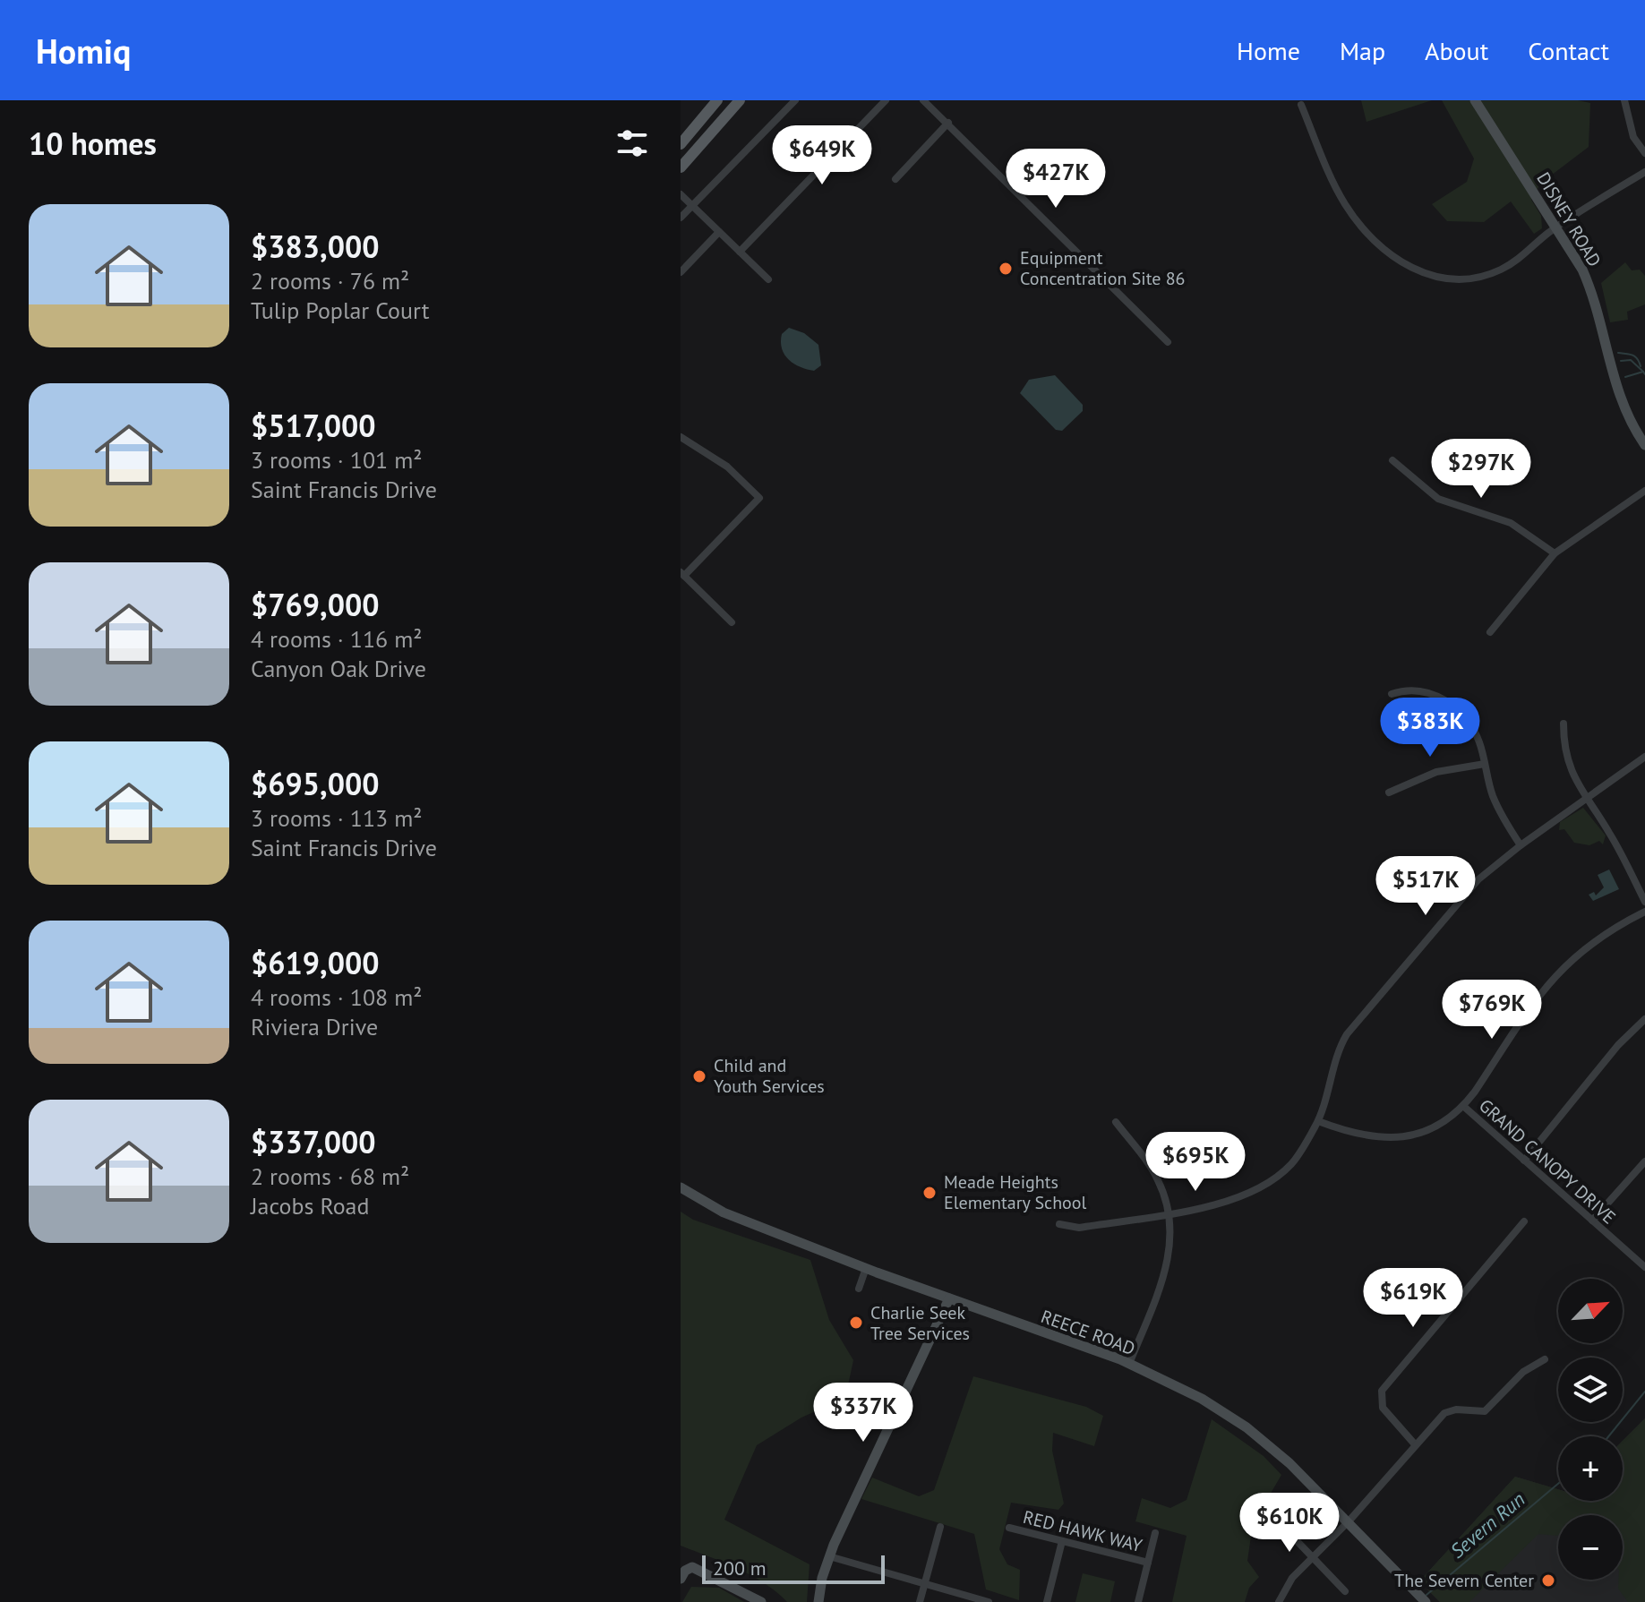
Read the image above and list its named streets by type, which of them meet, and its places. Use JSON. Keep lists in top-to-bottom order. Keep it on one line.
{"streets":{"main road":["DISNEY ROAD","REECE ROAD"],"street":["GRAND CANOPY DRIVE","RED HAWK WAY"]},"water":["Severn Run"],"places":["Equipment Concentration Site 86","Child and Youth Services","Meade Heights Elementary School","Charlie Seek Tree Services","The Severn Center"],"scale_bar":"200 m","north":"top right","page":{"header":"Homiq","nav":["Home","Map","About","Contact"],"heading":"10 homes","price":["$649K","$427K","$297K","$383K","$517K","$769K","$695K","$619K","$337K","$610K"],"list":[{"name":"$383,000","note":"2 rooms · 76 m² · Tulip Poplar Court"},{"name":"$517,000","note":"3 rooms · 101 m² · Saint Francis Drive"},{"name":"$769,000","note":"4 rooms · 116 m² · Canyon Oak Drive"},{"name":"$695,000","note":"3 rooms · 113 m² · Saint Francis Drive"},{"name":"$619,000","note":"4 rooms · 108 m² · Riviera Drive"},{"name":"$337,000","note":"2 rooms · 68 m² · Jacobs Road"}],"map_buttons":["+","−"],"scale":"200 m"}}
